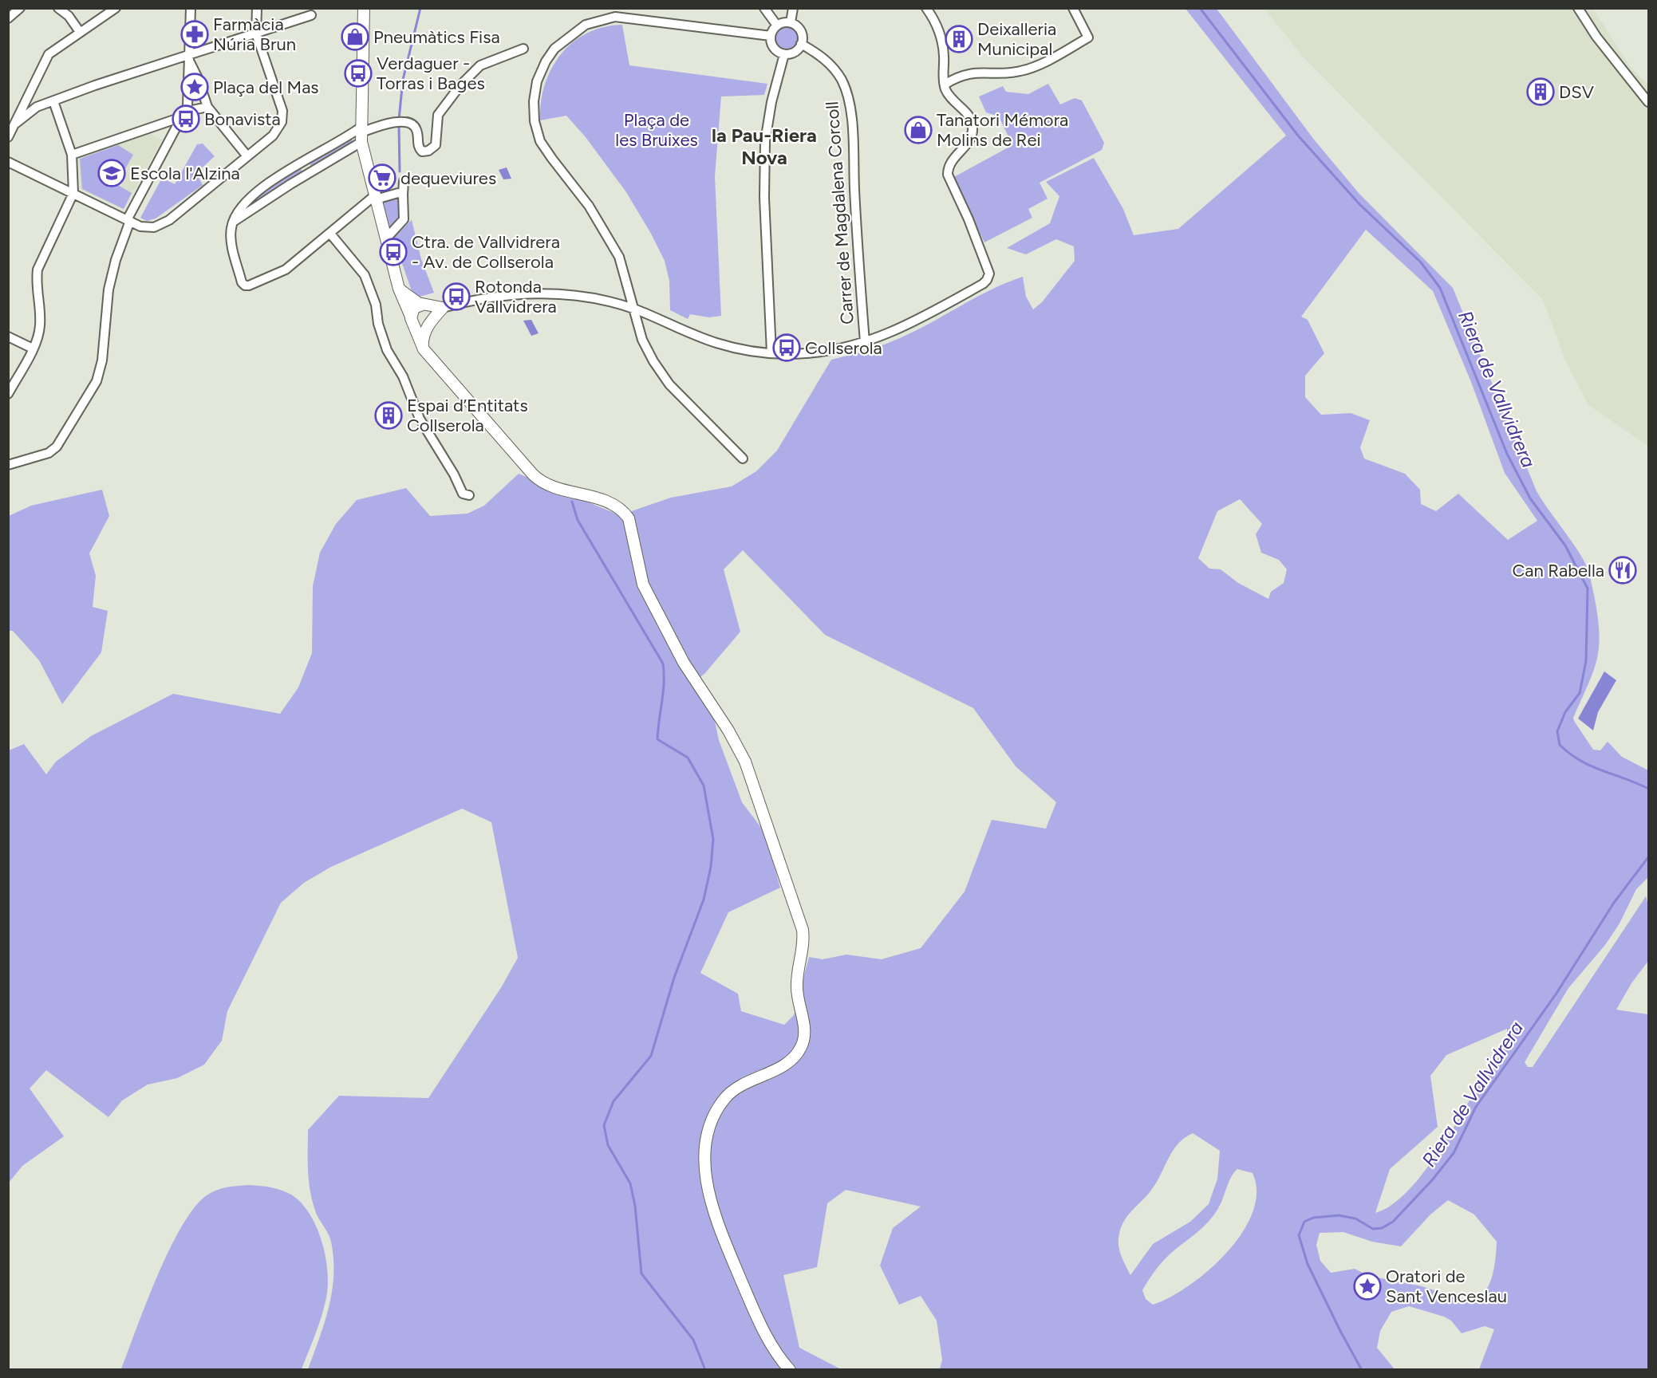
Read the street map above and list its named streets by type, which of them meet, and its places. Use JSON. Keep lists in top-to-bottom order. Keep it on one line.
{"streets":{"street":["Carrer de Magdalena Corcoll"]},"districts":["la Pau-Riera Nova"],"water":["Riera de Vallvidrera"],"parks":["Plaça de les Bruixes"],"places":{"pharmacy":["Farmàcia Núria Brun"],"shop":["Pneumàtics Fisa","Tanatori Mémora Molins de Rei"],"building":["Deixalleria Municipal","DSV","Espai d’Entitats Collserola"],"bus stop":["Verdaguer - Torras i Bages","Bonavista","Ctra. de Vallvidrera - Av. de Collserola","Rotonda Vallvidrera","Collserola"],"place":["Plaça del Mas","Oratori de Sant Venceslau"],"school or university":["Escola l'Alzina"],"supermarket":["dequeviures"],"restaurant":["Can Rabella"]}}
